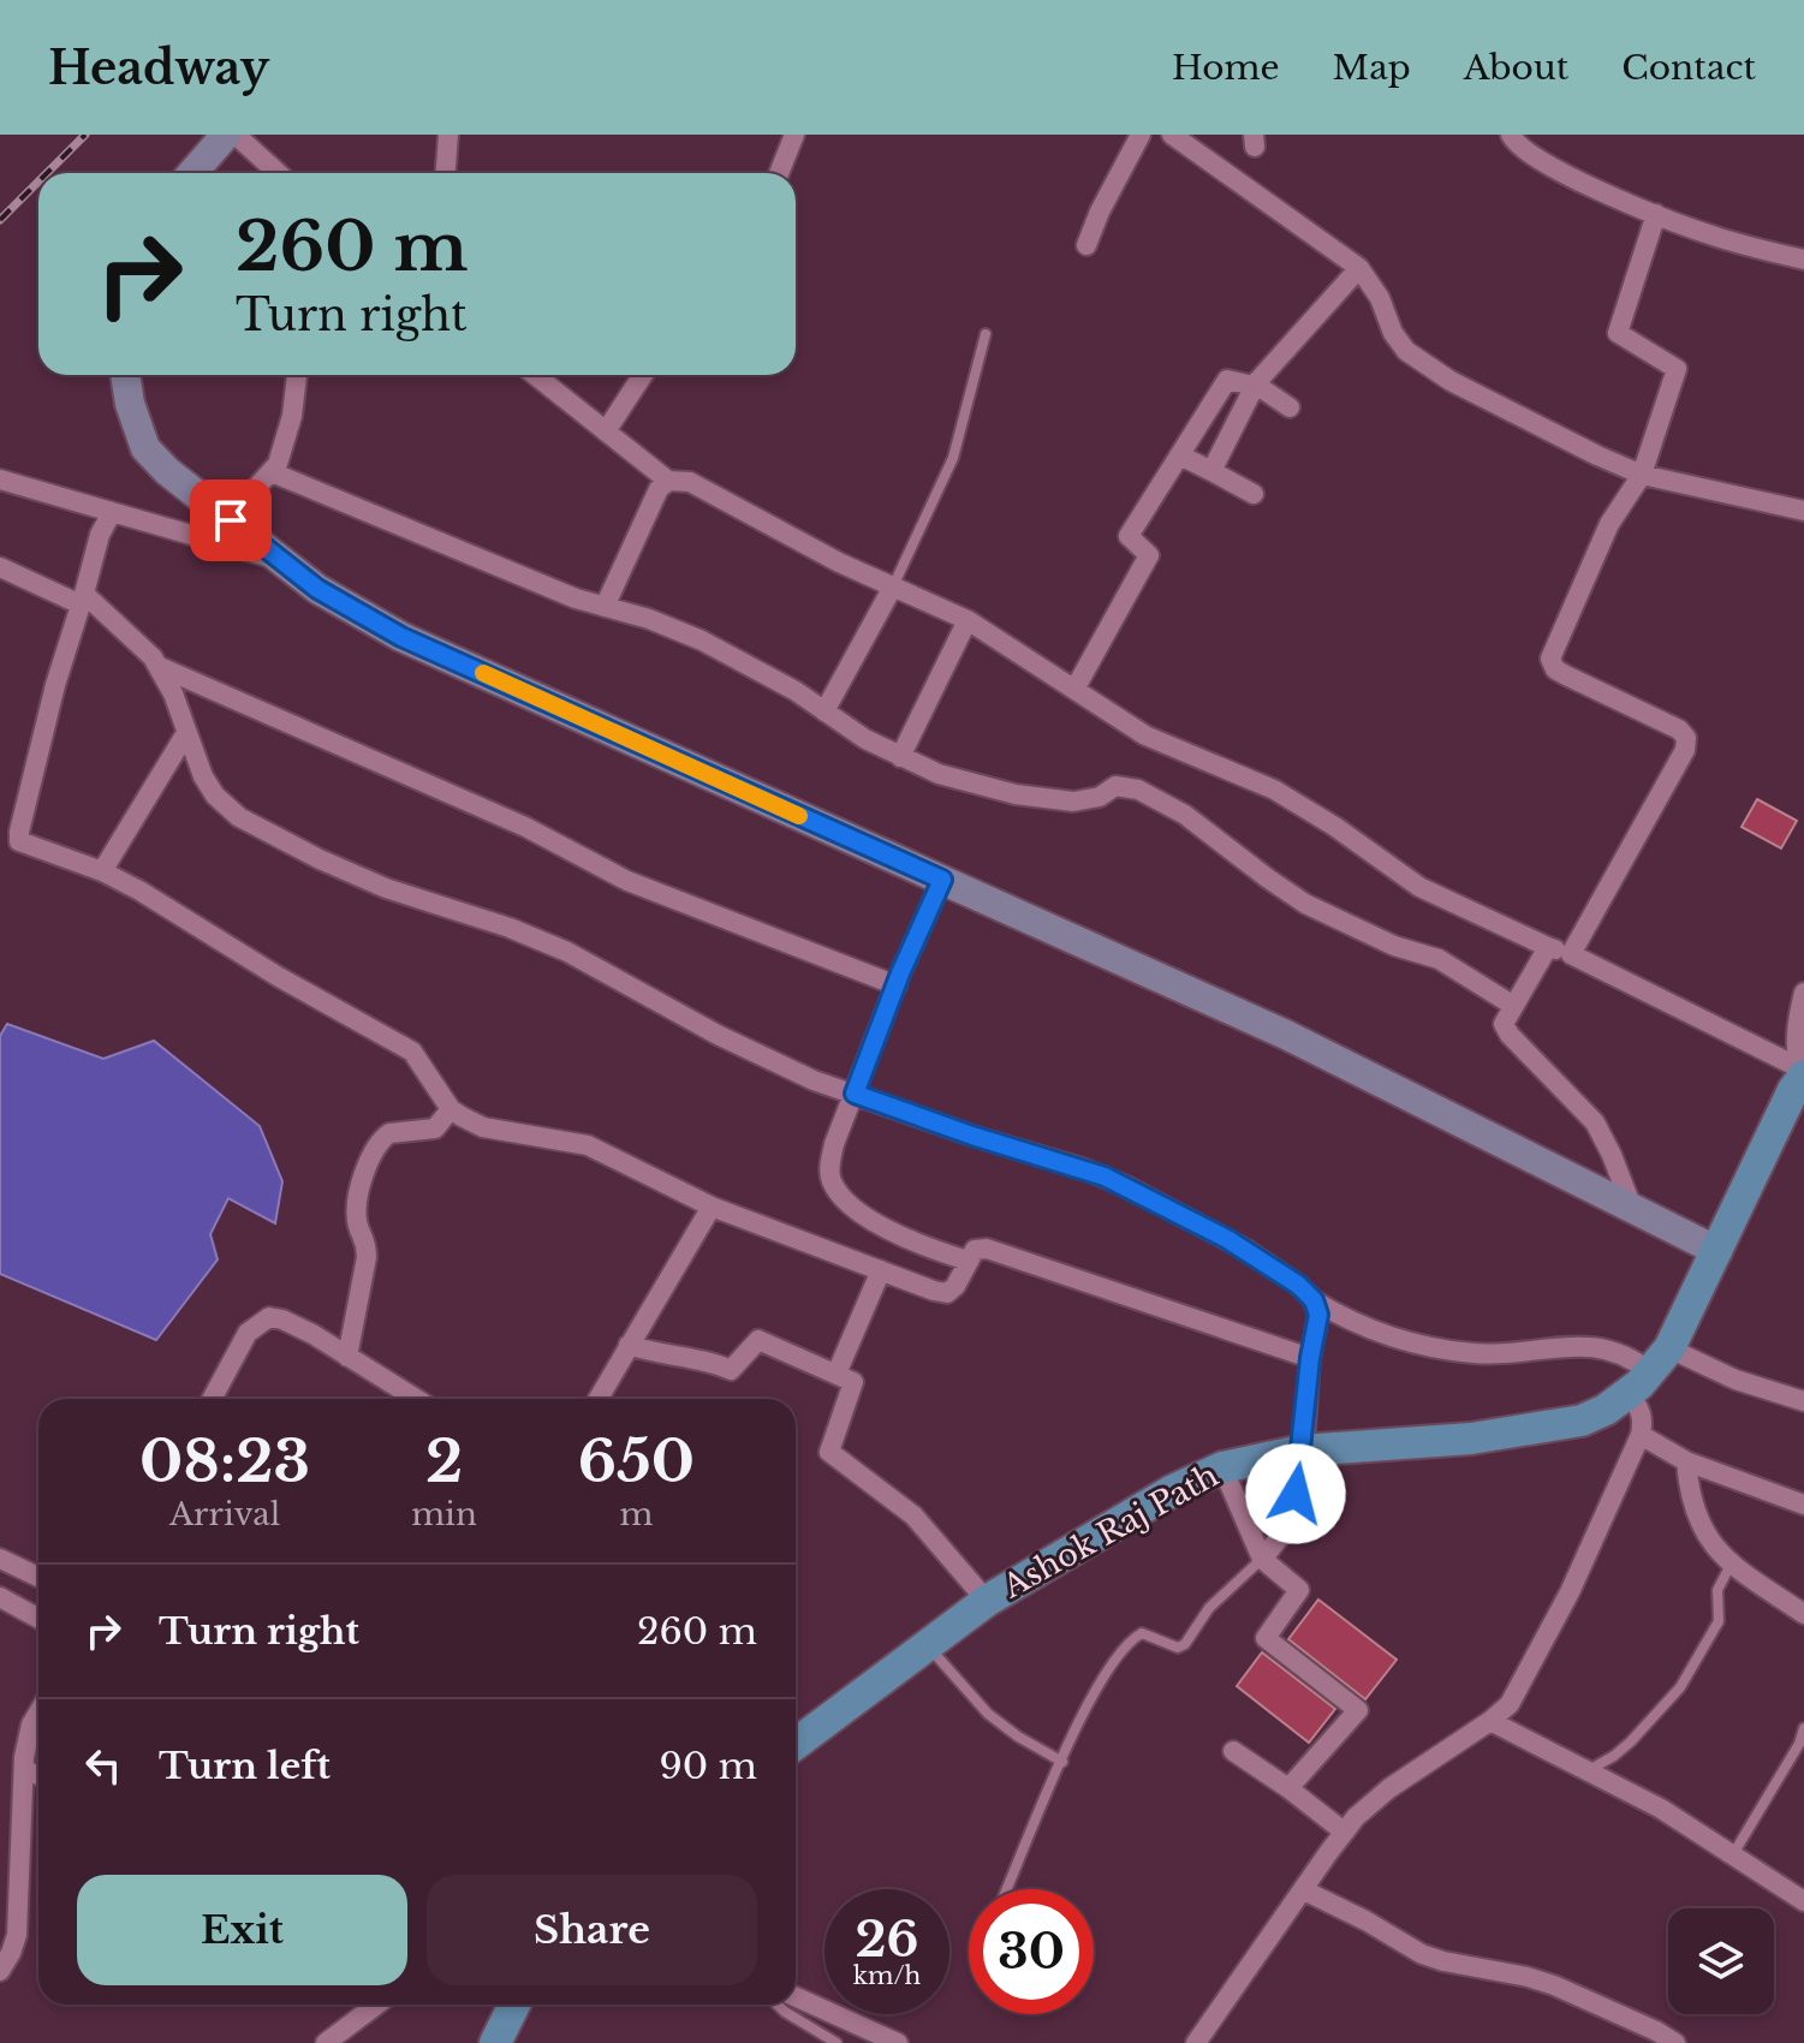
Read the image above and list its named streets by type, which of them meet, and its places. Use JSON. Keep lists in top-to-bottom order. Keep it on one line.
{"streets":{"main road":["Ashok Raj Path"]},"page":{"header":"Headway","nav":["Home","Map","About","Contact"],"turn":["260 m","Turn right"],"eta":["08:23","Arrival","2","min","650","m"],"list":[{"name":"Turn right","value":"260 m"},{"name":"Turn left","value":"90 m"}],"buttons":["Exit","Share"],"speed":"26 km/h","limit":"30"}}
